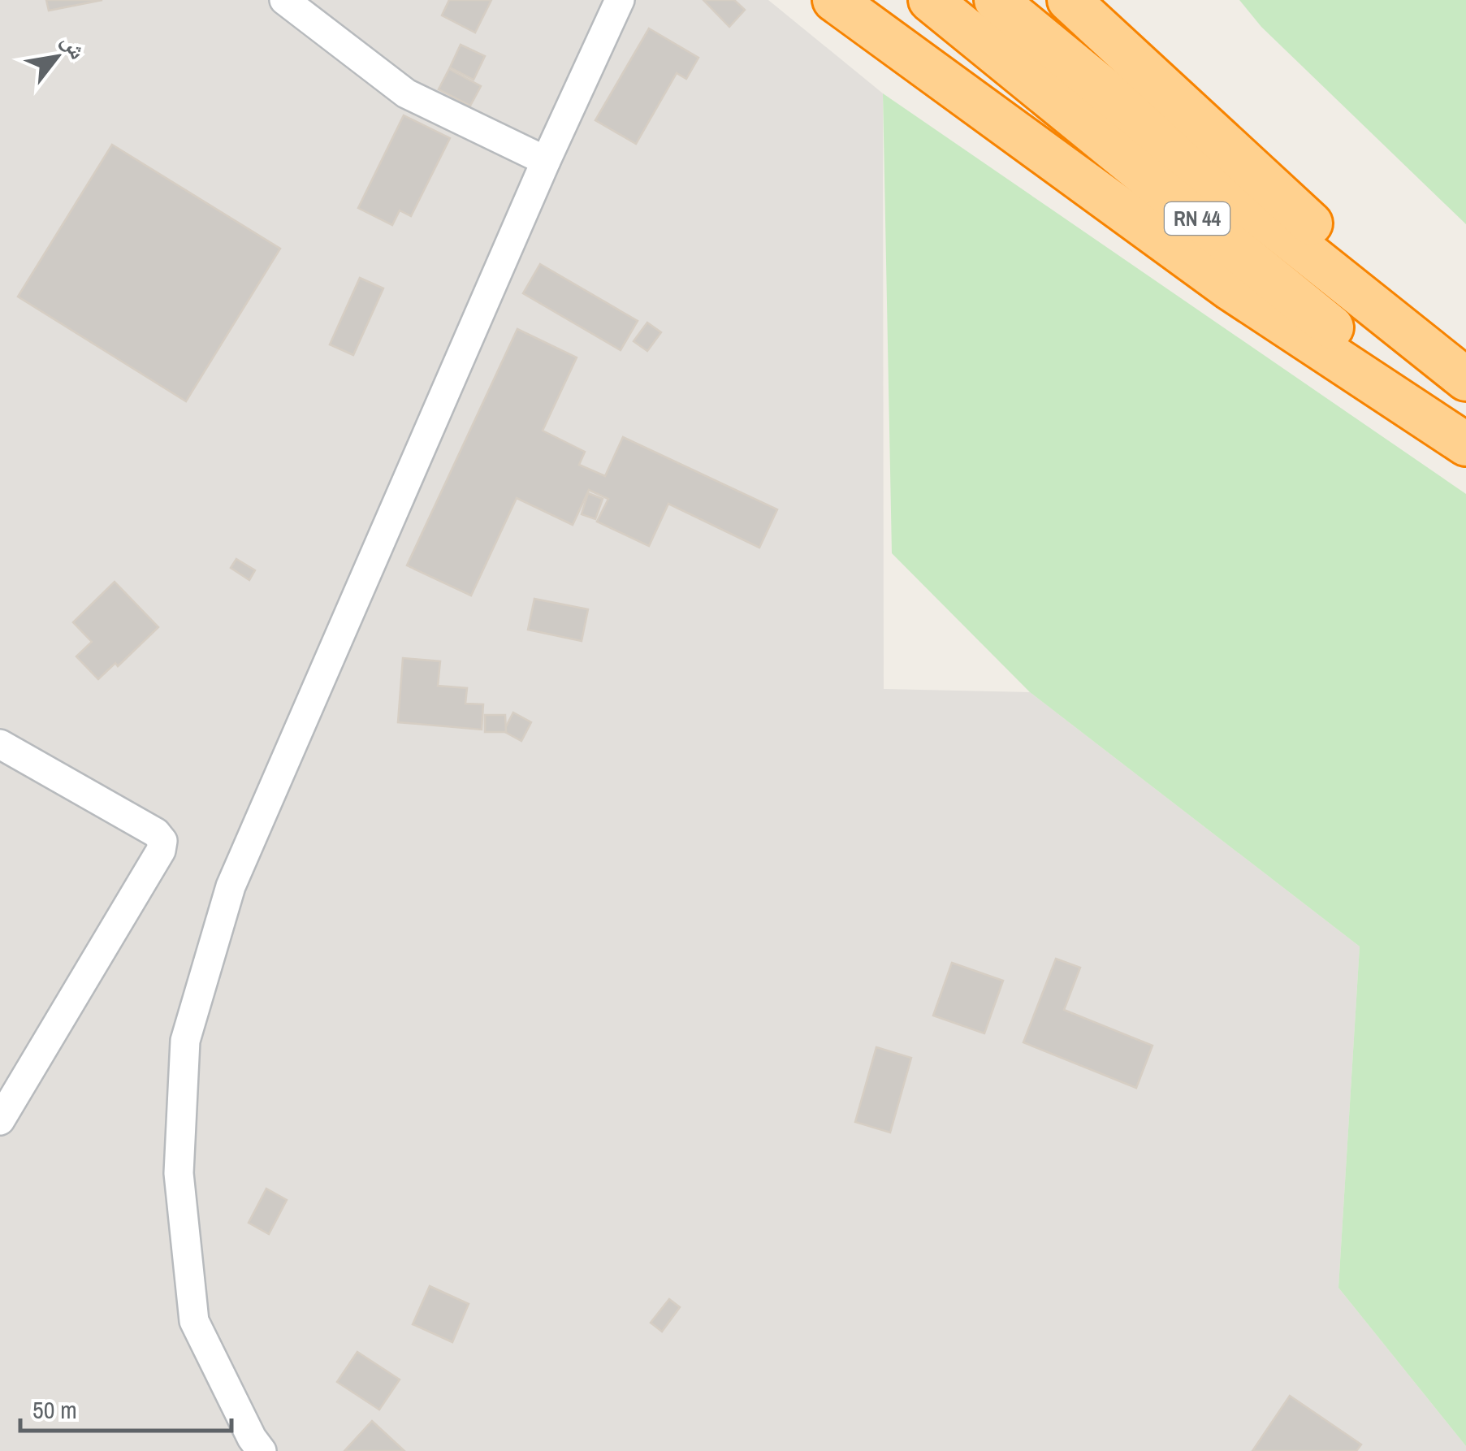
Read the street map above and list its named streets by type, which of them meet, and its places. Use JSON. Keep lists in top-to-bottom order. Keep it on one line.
{"streets":{"highway":["RN 44"]},"scale_bar":"50 m","north":"top right"}
